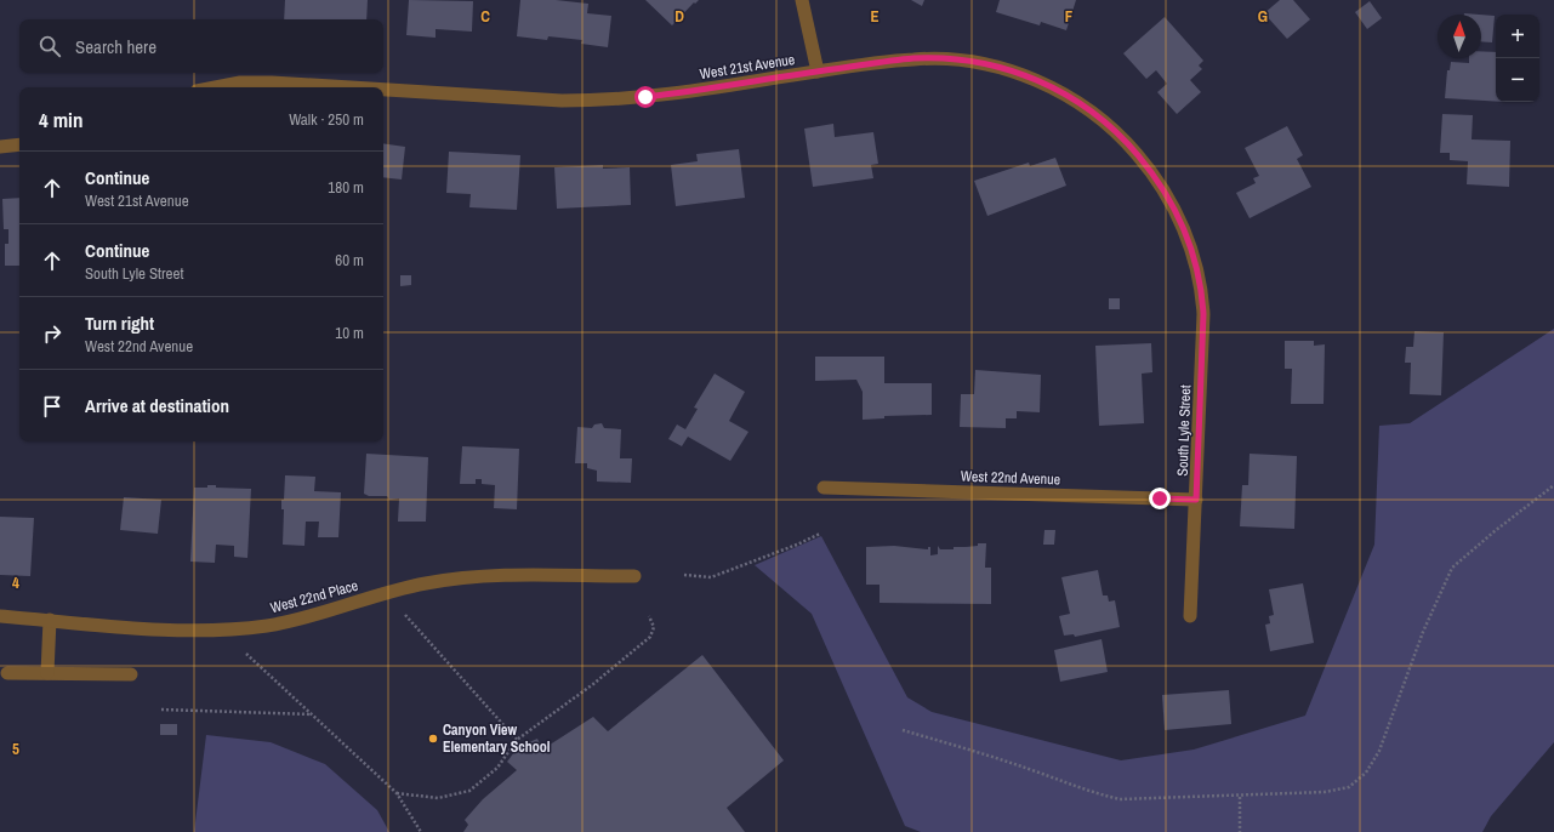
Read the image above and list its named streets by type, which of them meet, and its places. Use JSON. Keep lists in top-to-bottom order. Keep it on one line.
{"streets":{"street":["West 21st Avenue","South Lyle Street","West 22nd Avenue","West 22nd Place"]},"crossings":[["West 21st Avenue","South Lyle Street"],["South Lyle Street","West 22nd Avenue"]],"places":["Canyon View Elementary School"],"north":"top","page":{"map_buttons":["+","−"],"search":"Search here","heading":["4 min","Walk · 250 m"],"list":[["Continue","West 21st Avenue","180 m"],["Continue","South Lyle Street","60 m"],["Turn right","West 22nd Avenue","10 m"],"Arrive at destination"]},"grid":{"columns":["C","D","E","F","G"],"rows":["4","5"]}}
